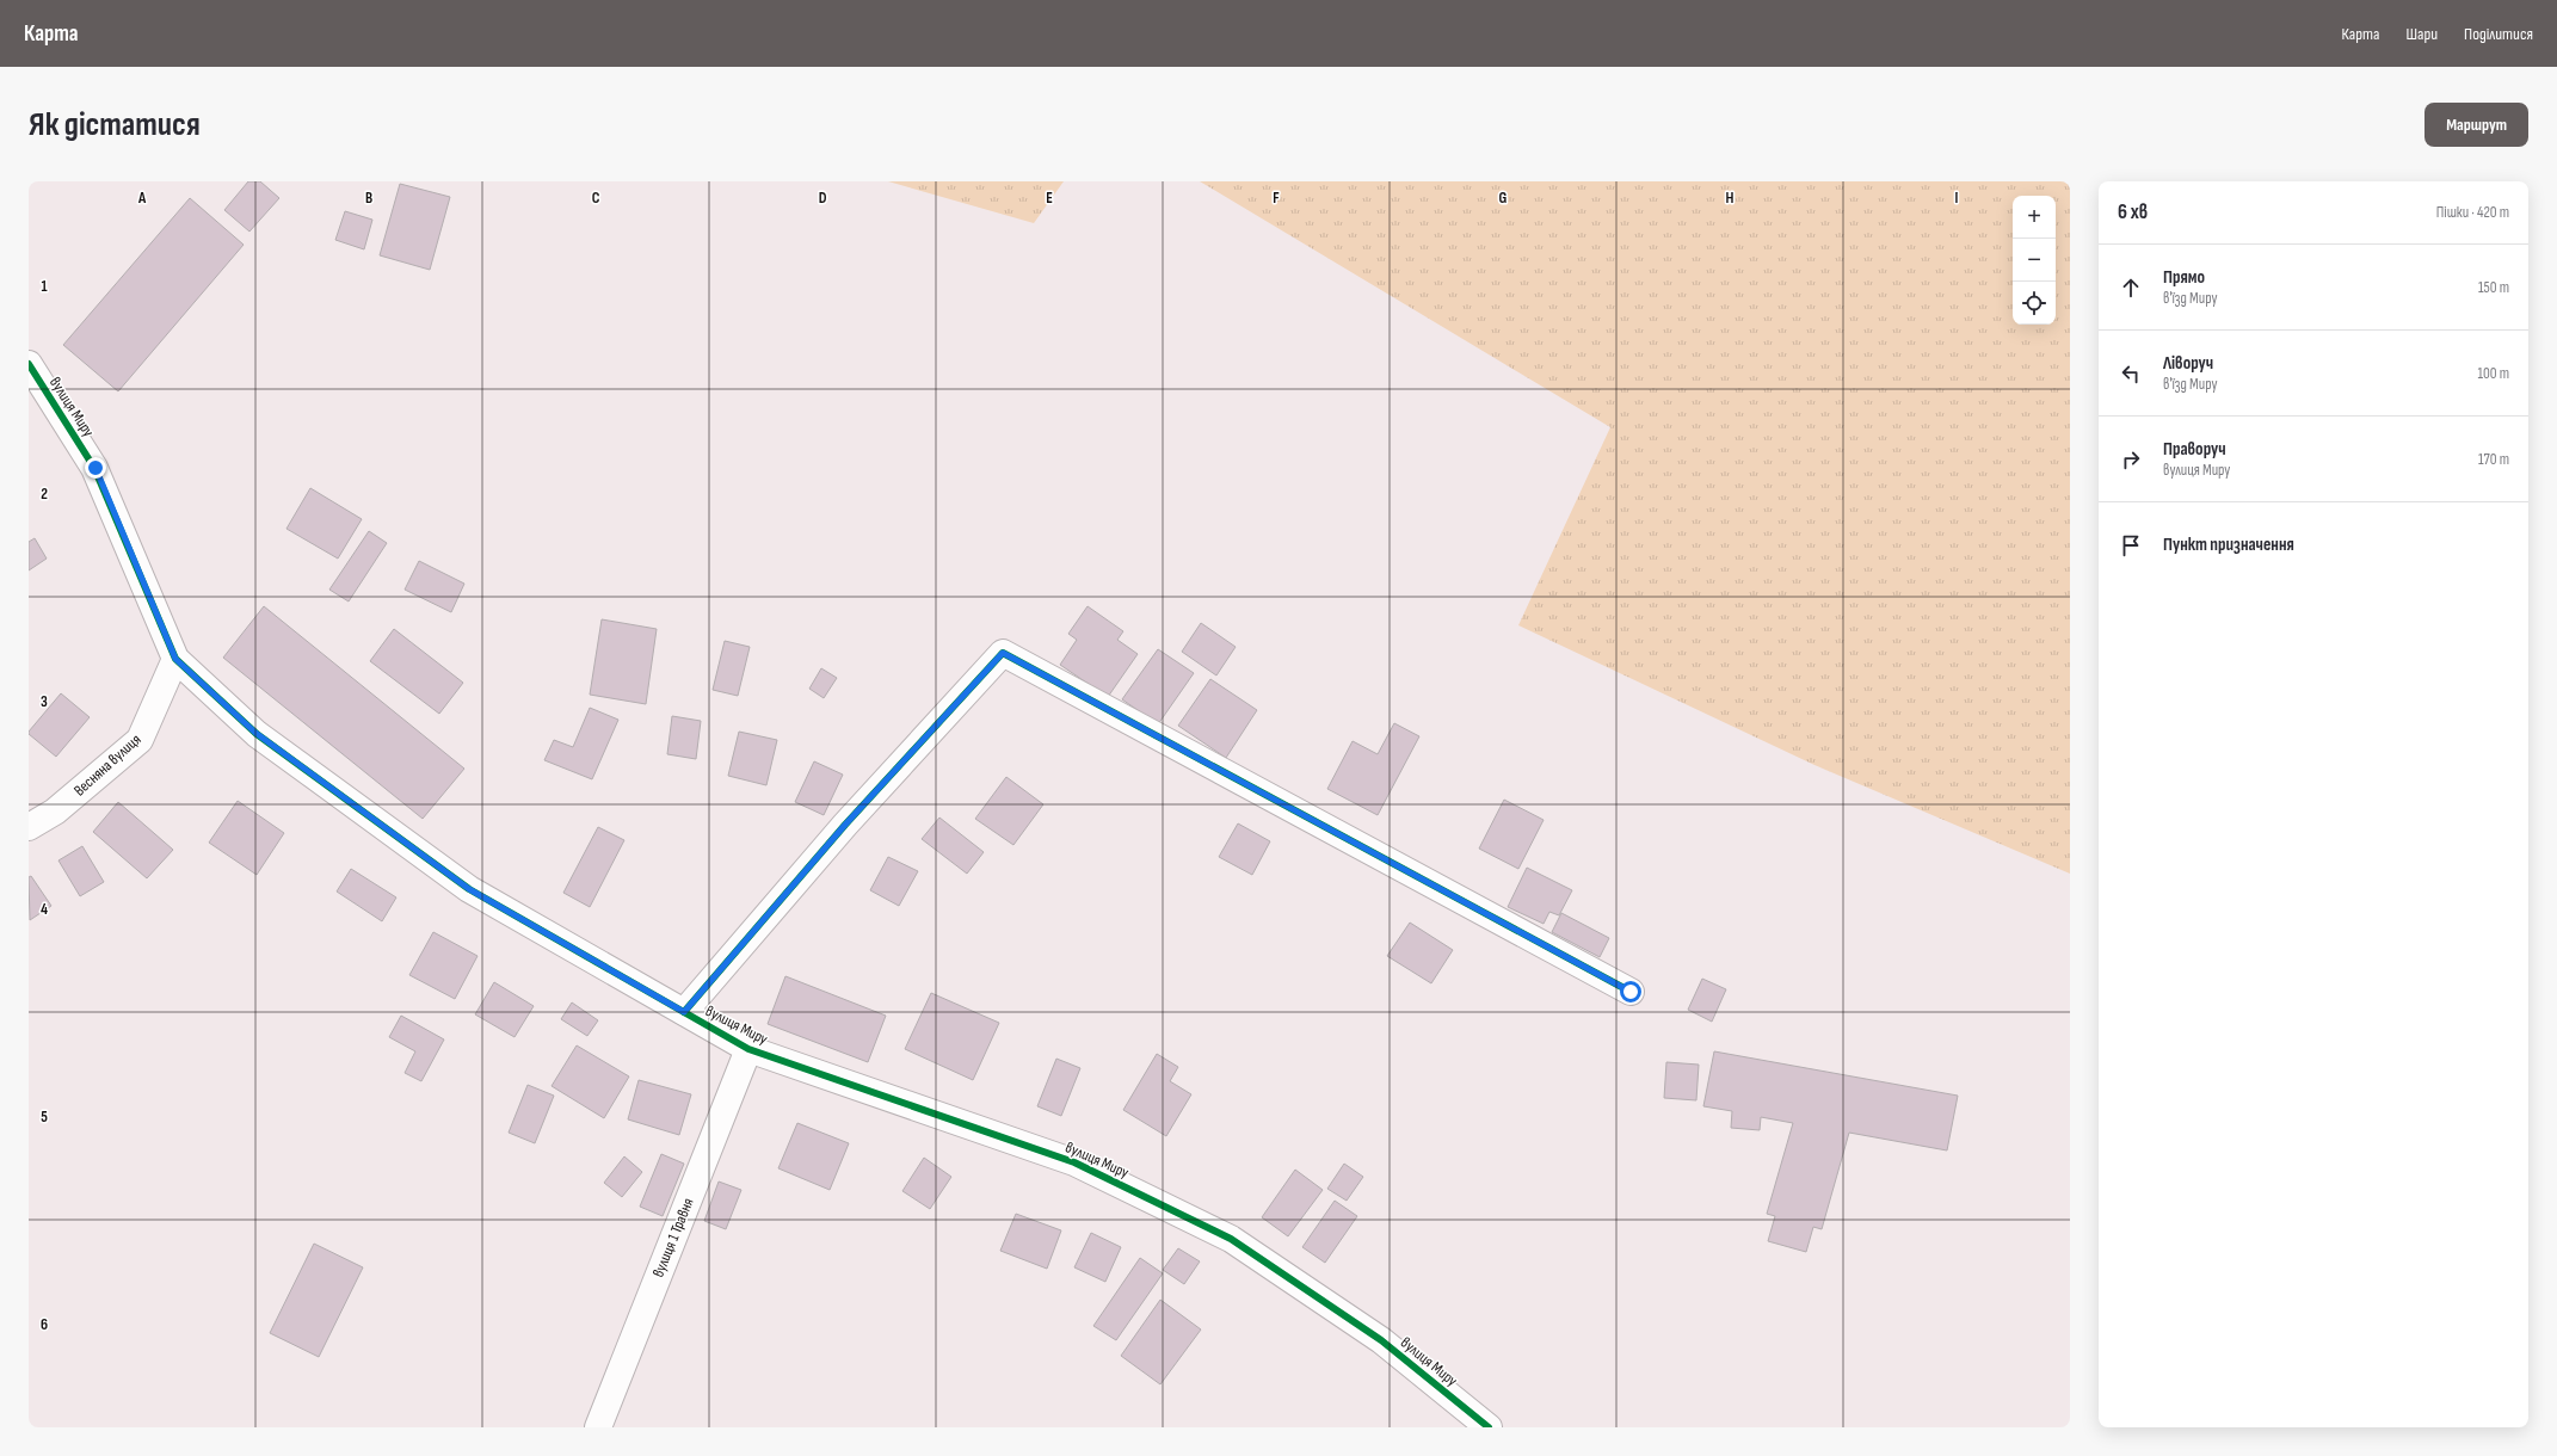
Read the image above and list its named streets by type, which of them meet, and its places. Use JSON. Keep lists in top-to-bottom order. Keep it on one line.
{"streets":{"street":["вулиця Миру","Весняна вулиця","вулиця 1 Травня"]},"crossings":[["вулиця Миру","Весняна вулиця"],["вулиця Миру","вулиця 1 Травня"]],"page":{"header":"Карта","nav":["Карта","Шари","Поділитися"],"buttons":"Маршрут","title":"Як дістатися","heading":["6 хв","Пішки · 420 m"],"map_buttons":["+","−"],"list":[["Прямо","в'їзд Миру","150 m"],["Ліворуч","в'їзд Миру","100 m"],["Праворуч","вулиця Миру","170 m"],"Пункт призначення"]},"grid":{"columns":["A","B","C","D","E","F","G","H","I"],"rows":["1","2","3","4","5","6"]}}
